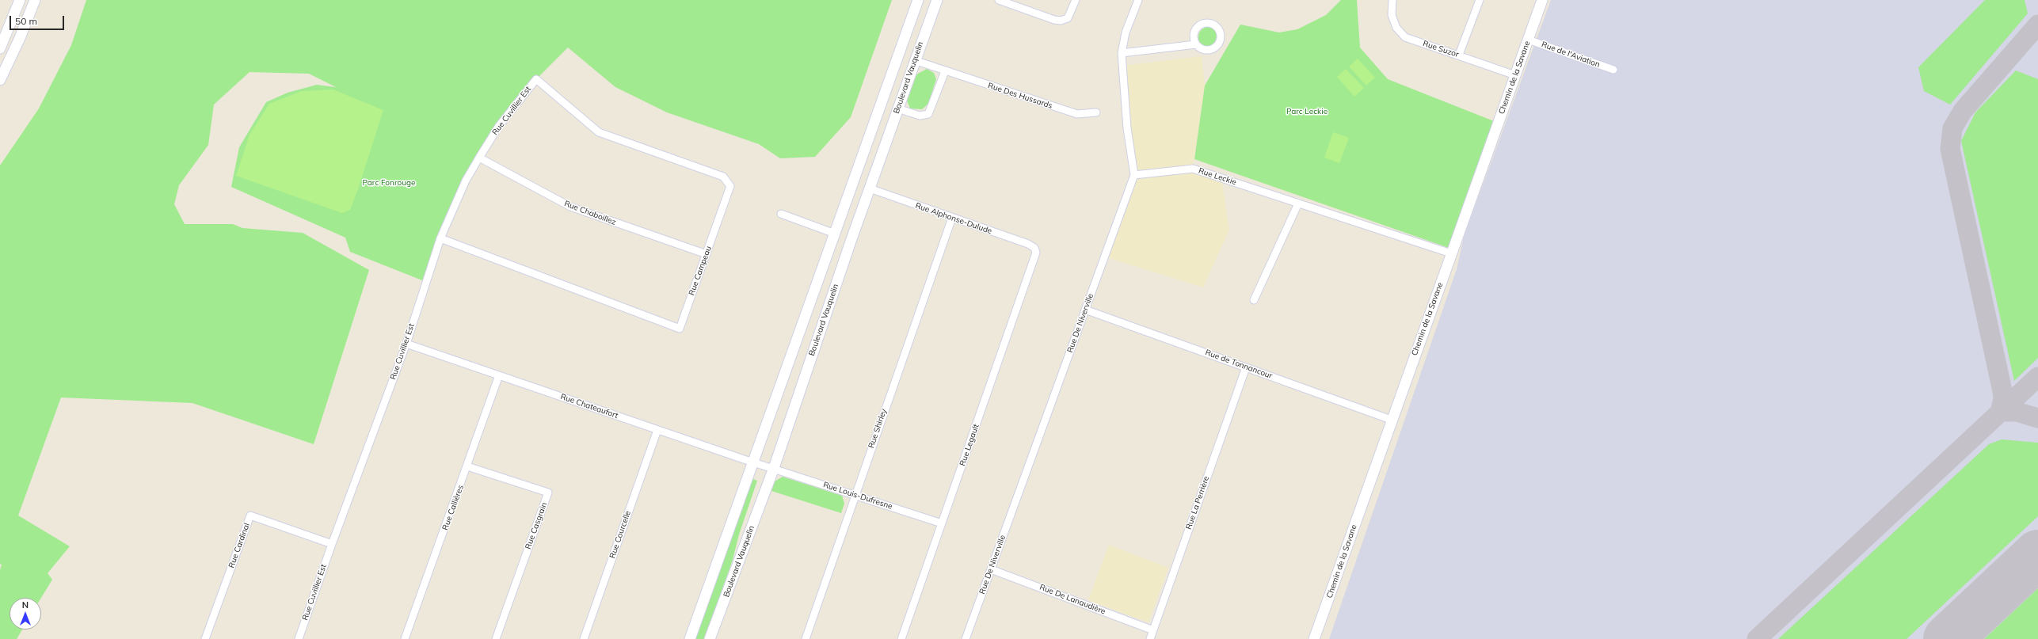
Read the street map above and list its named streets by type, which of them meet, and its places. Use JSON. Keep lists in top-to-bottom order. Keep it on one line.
{"streets":{"street":["Rue Suzor","Rue de l'Aviation","Boulevard Vauquelin","Chemin de la Savane","Rue Des Hussards","Rue Cuvillier Est","Rue Leckie","Rue Chaboillez","Rue Alphonse-Dulude","Rue Campeau","Rue De Niverville","Rue de Tonnancour","Rue Chateaufort","Rue Shirley","Rue Legault","Rue Louis-Dufresne","Rue La Perrière","Rue Callières","Rue Casgrain","Rue Courcelle","Rue Cardinal","Rue De Lanaudière"]},"crossings":[["Rue Suzor","Chemin de la Savane"],["Rue de l'Aviation","Chemin de la Savane"],["Boulevard Vauquelin","Rue Des Hussards"],["Boulevard Vauquelin","Rue Alphonse-Dulude"],["Boulevard Vauquelin","Rue Chateaufort"],["Boulevard Vauquelin","Rue Louis-Dufresne"],["Chemin de la Savane","Rue Leckie"],["Chemin de la Savane","Rue de Tonnancour"],["Rue Cuvillier Est","Rue Chaboillez"],["Rue Cuvillier Est","Rue Campeau"],["Rue Cuvillier Est","Rue Chateaufort"],["Rue Cuvillier Est","Rue Cardinal"],["Rue Leckie","Rue De Niverville"],["Rue Chaboillez","Rue Campeau"],["Rue Alphonse-Dulude","Rue Shirley"],["Rue Alphonse-Dulude","Rue Legault"],["Rue De Niverville","Rue de Tonnancour"],["Rue De Niverville","Rue De Lanaudière"],["Rue de Tonnancour","Rue La Perrière"],["Rue Chateaufort","Rue Louis-Dufresne"],["Rue Chateaufort","Rue Callières"],["Rue Chateaufort","Rue Courcelle"],["Rue Shirley","Rue Louis-Dufresne"],["Rue Legault","Rue Louis-Dufresne"],["Rue La Perrière","Rue De Lanaudière"],["Rue Callières","Rue Casgrain"]],"parks":["Parc Leckie","Parc Fonrouge"],"scale_bar":"50 m","north":"top"}
